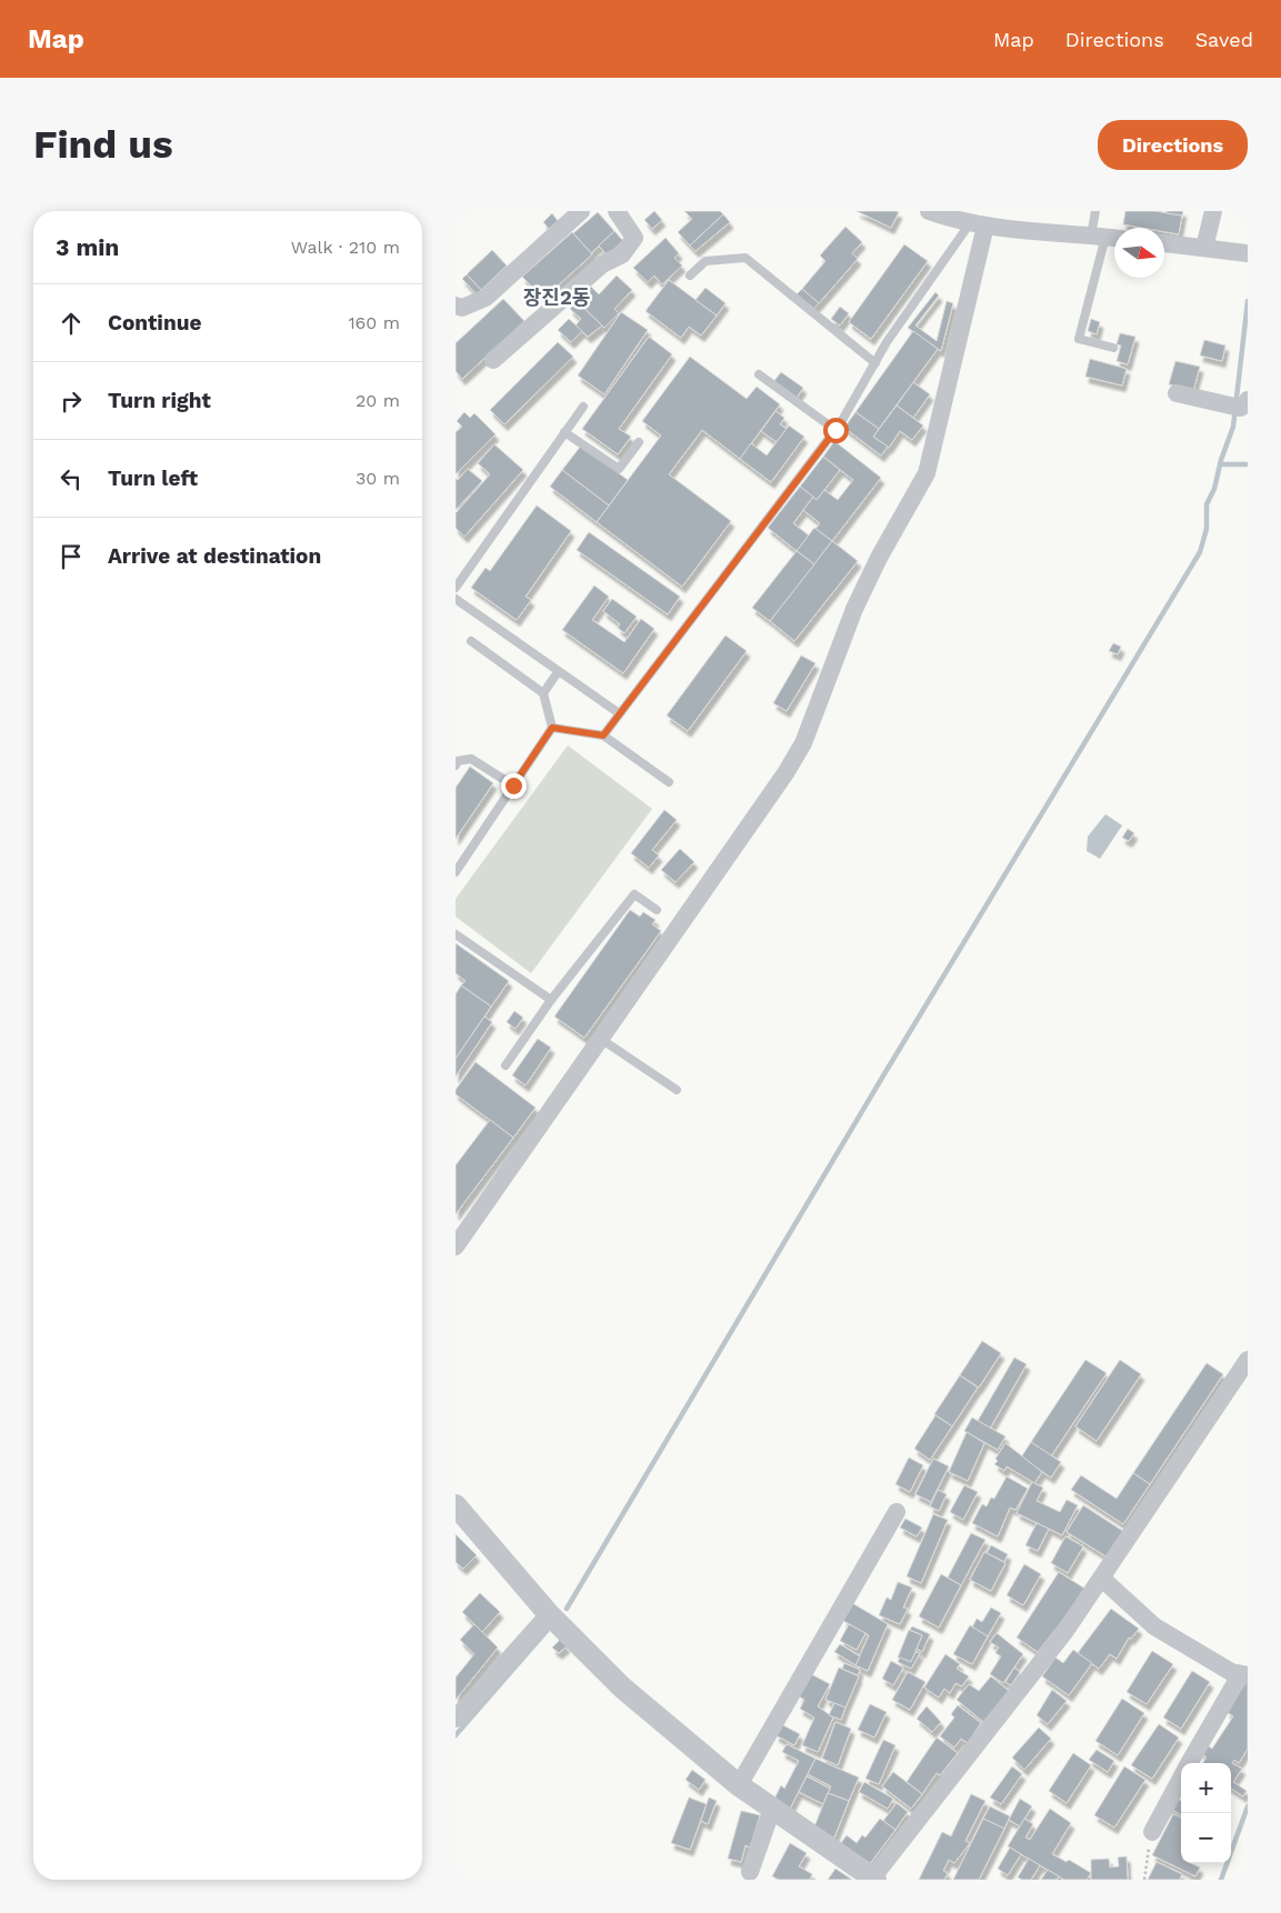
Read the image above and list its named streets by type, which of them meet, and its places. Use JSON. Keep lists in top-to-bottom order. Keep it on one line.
{"districts":["장진2동"],"north":"right","page":{"header":"Map","nav":["Map","Directions","Saved"],"buttons":"Directions","title":"Find us","heading":["3 min","Walk · 210 m"],"list":[["Continue","160 m"],["Turn right","20 m"],["Turn left","30 m"],"Arrive at destination"],"map_buttons":["+","−"]}}
